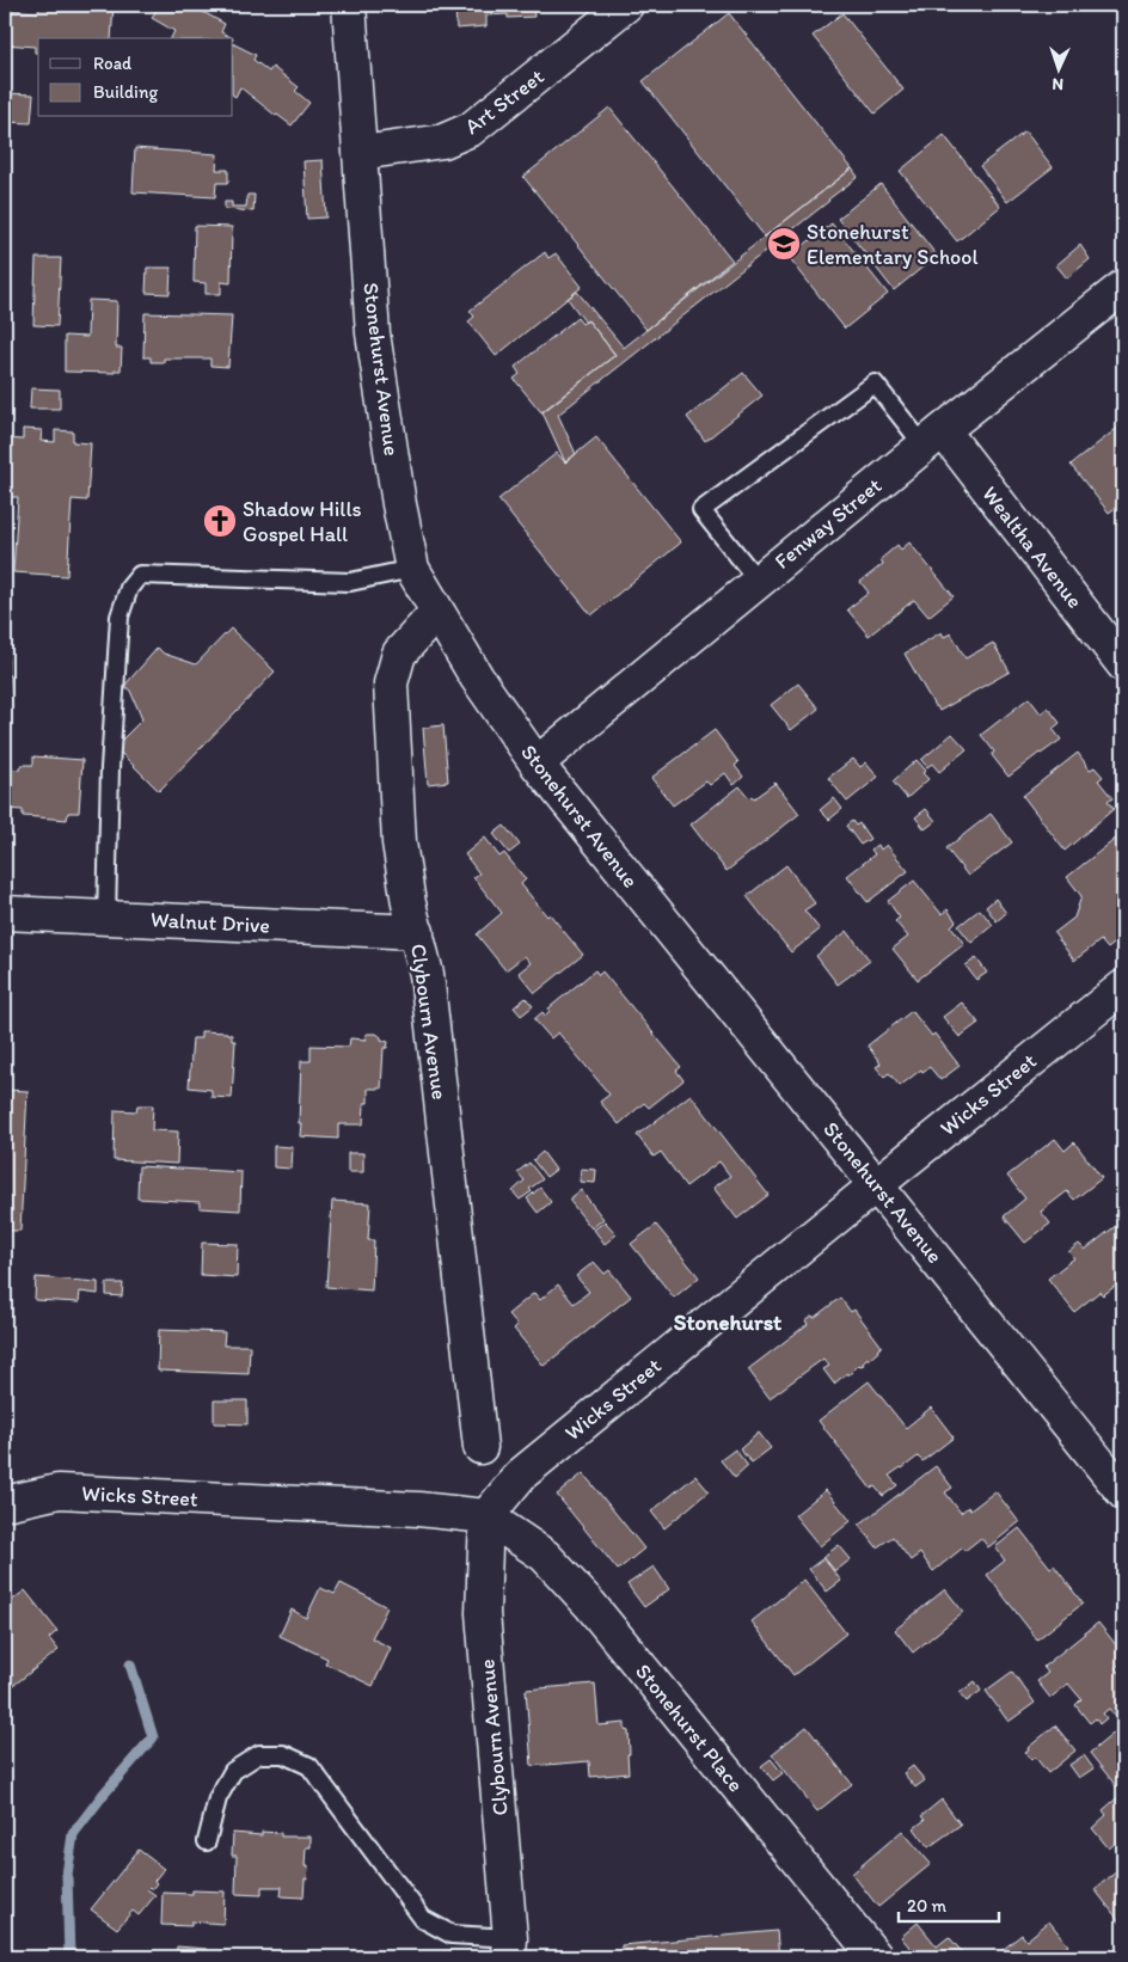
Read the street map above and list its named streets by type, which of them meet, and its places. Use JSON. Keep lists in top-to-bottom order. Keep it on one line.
{"streets":{"street":["Art Street","Stonehurst Avenue","Fenway Street","Wealtha Avenue","Walnut Drive","Clybourn Avenue","Wicks Street","Stonehurst Place"]},"crossings":[["Art Street","Stonehurst Avenue"],["Stonehurst Avenue","Fenway Street"],["Stonehurst Avenue","Clybourn Avenue"],["Stonehurst Avenue","Wicks Street"],["Fenway Street","Wealtha Avenue"],["Walnut Drive","Clybourn Avenue"],["Clybourn Avenue","Wicks Street"],["Clybourn Avenue","Stonehurst Place"],["Wicks Street","Stonehurst Place"]],"districts":["Stonehurst"],"places":{"school or university":["Stonehurst Elementary School"],"church":["Shadow Hills Gospel Hall"]},"legend":["Road","Building"],"scale_bar":"20 m","north":"bottom"}
